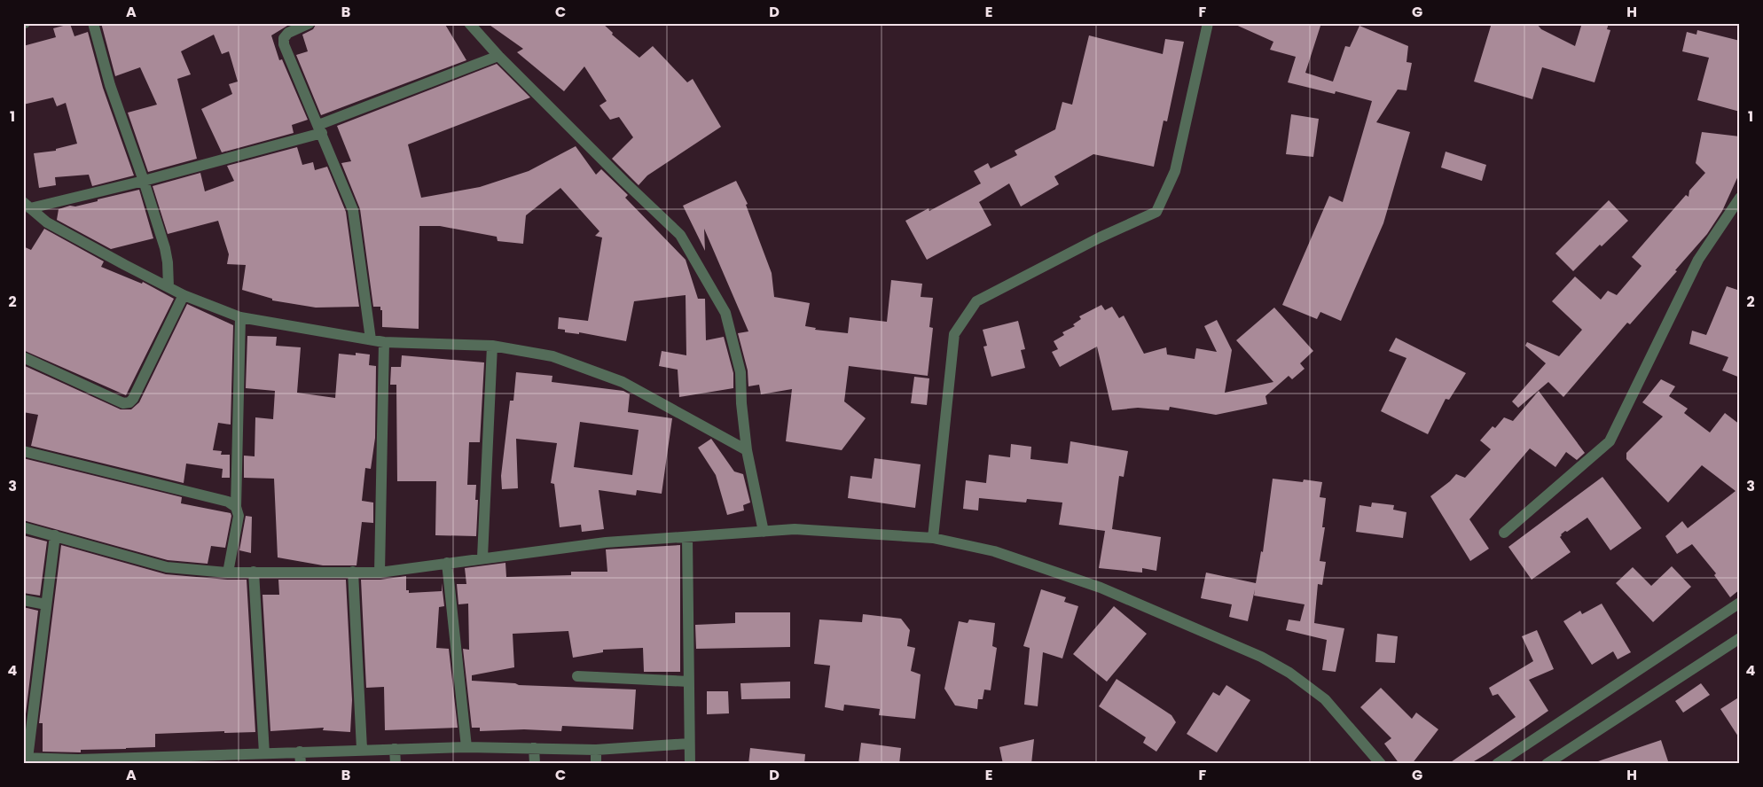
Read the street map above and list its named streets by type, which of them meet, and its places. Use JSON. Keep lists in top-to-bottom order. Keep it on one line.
{"grid":{"columns":["A","B","C","D","E","F","G","H"],"rows":["1","2","3","4"]}}
